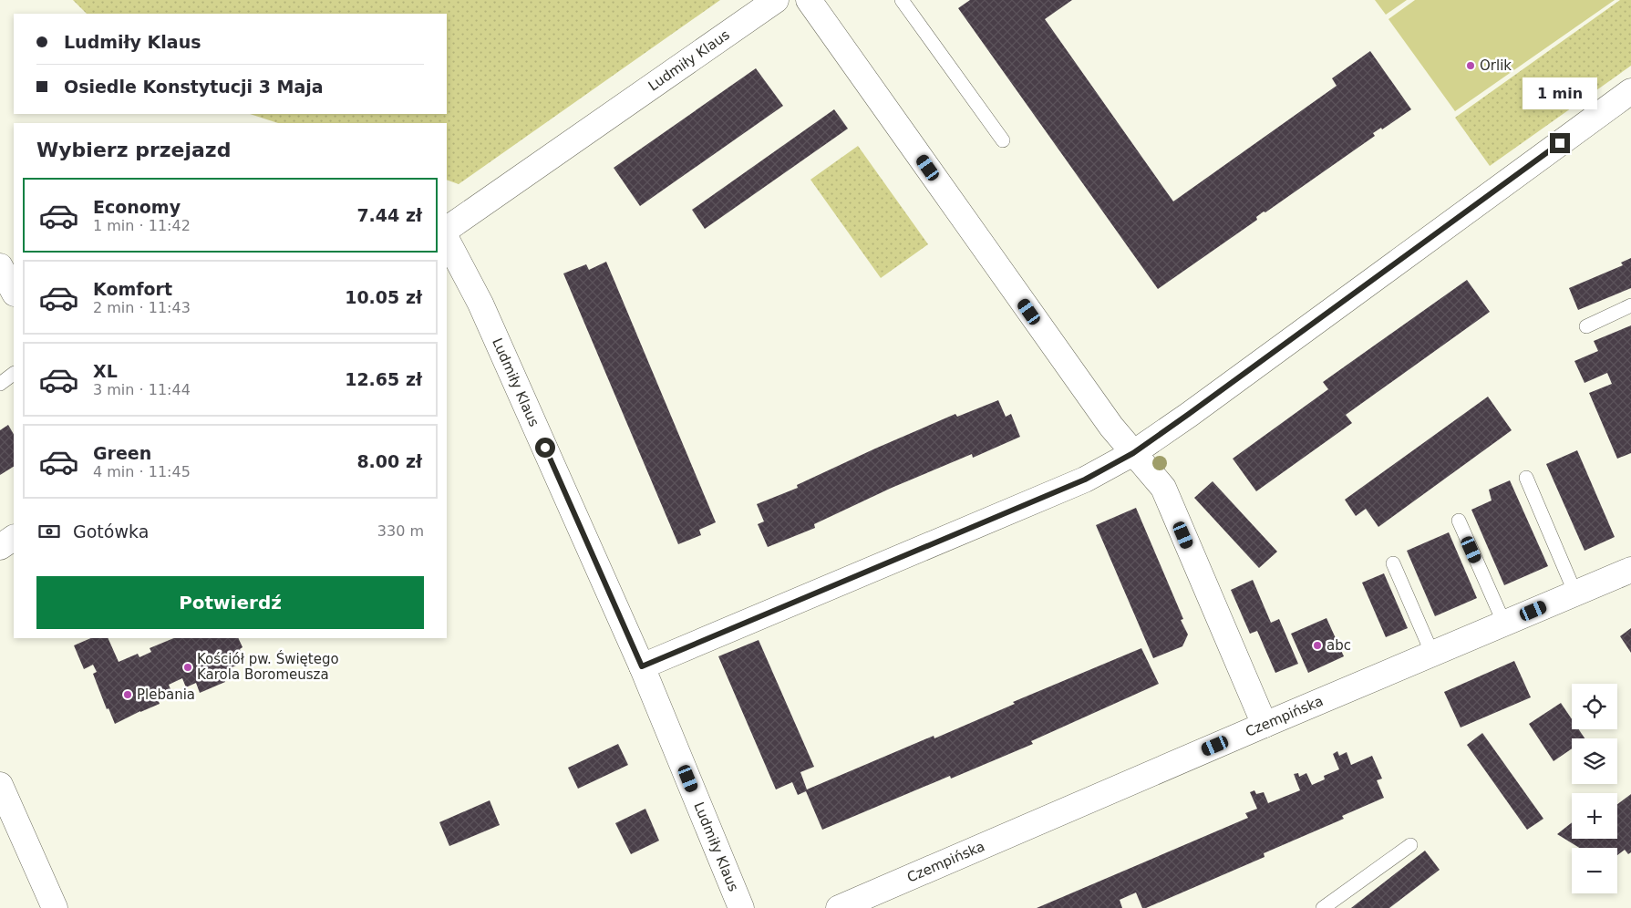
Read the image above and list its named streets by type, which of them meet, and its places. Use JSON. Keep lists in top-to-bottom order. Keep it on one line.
{"streets":{"street":["Ludmiły Klaus","Czempińska"]},"places":["Orlik","abc","Kościół pw. Świętego Karola Boromeusza","Plebania"],"page":{"banner":["Ludmiły Klaus","Osiedle Konstytucji 3 Maja"],"bubble":"1 min","heading":"Wybierz przejazd","list":[{"name":"Economy","note":"1 min · 11:42","value":"7.44 zł"},{"name":"Komfort","note":"2 min · 11:43","value":"10.05 zł"},{"name":"XL","note":"3 min · 11:44","value":"12.65 zł"},{"name":"Green","note":"4 min · 11:45","value":"8.00 zł"}],"pay":["Gotówka","330 m"],"buttons":"Potwierdź","map_buttons":["+","−"]}}
